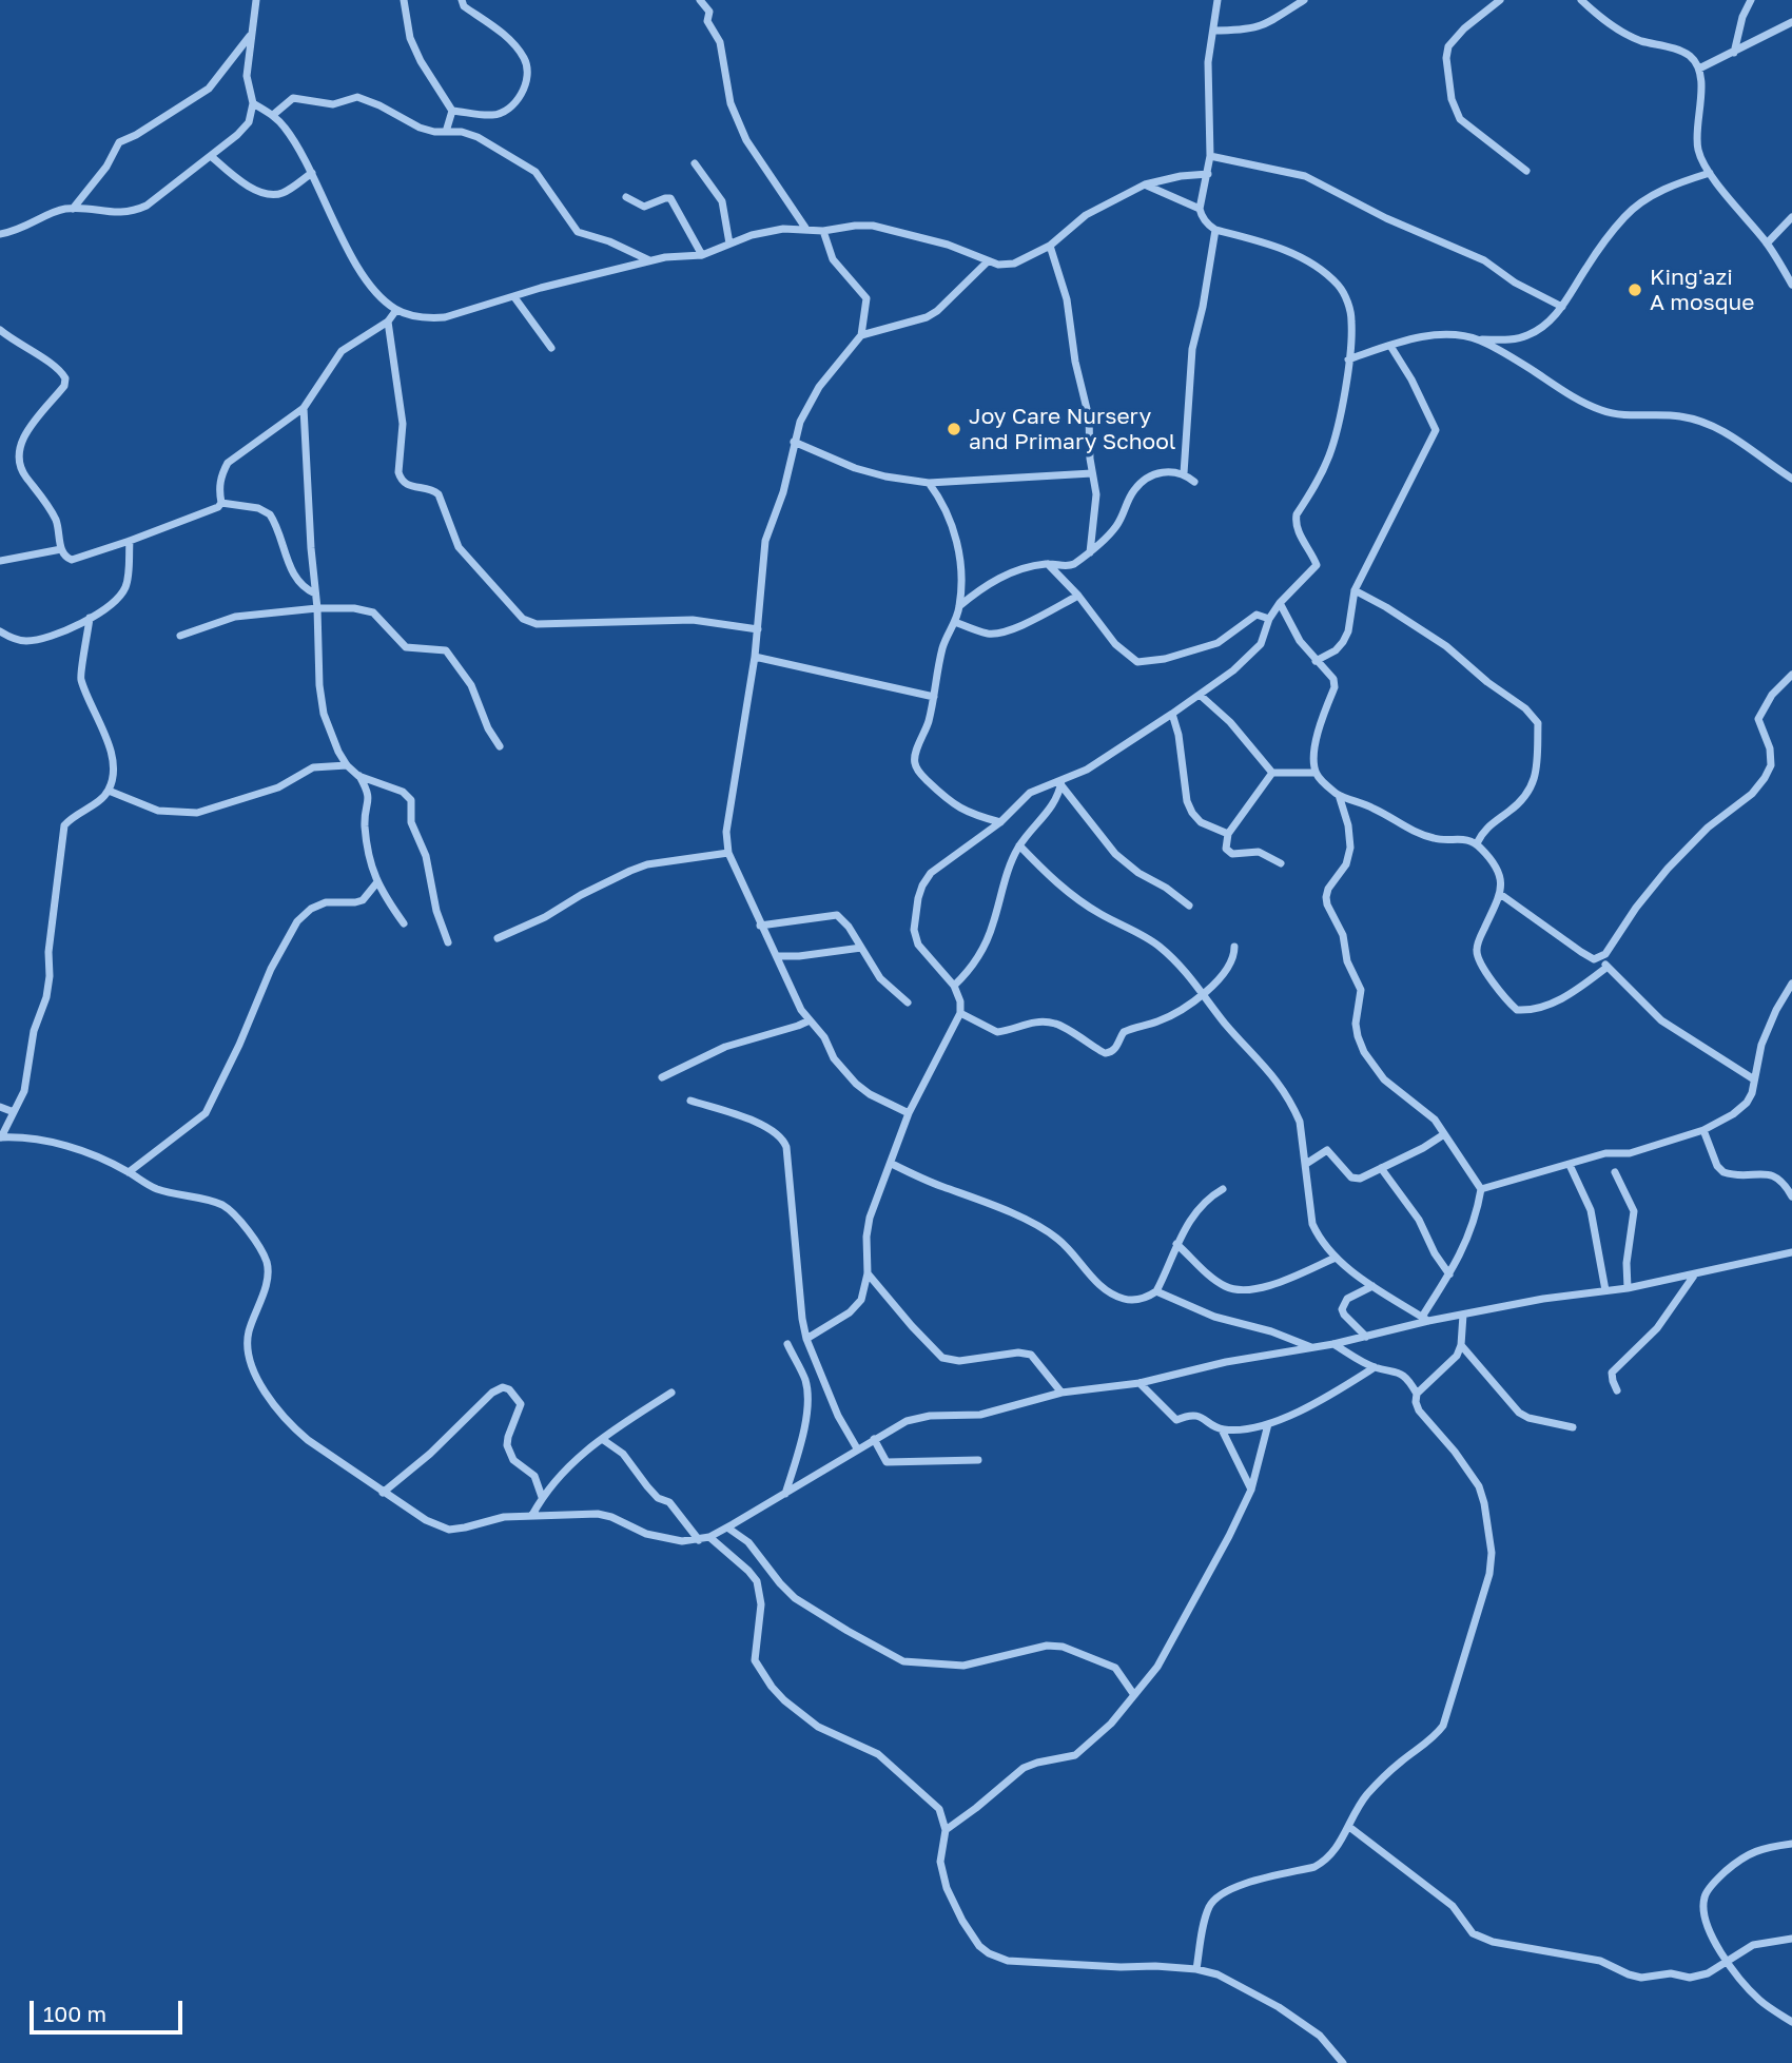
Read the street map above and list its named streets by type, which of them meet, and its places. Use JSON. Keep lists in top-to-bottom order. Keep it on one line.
{"places":["King'azi A mosque","Joy Care Nursery and Primary School"],"scale_bar":"100 m"}
